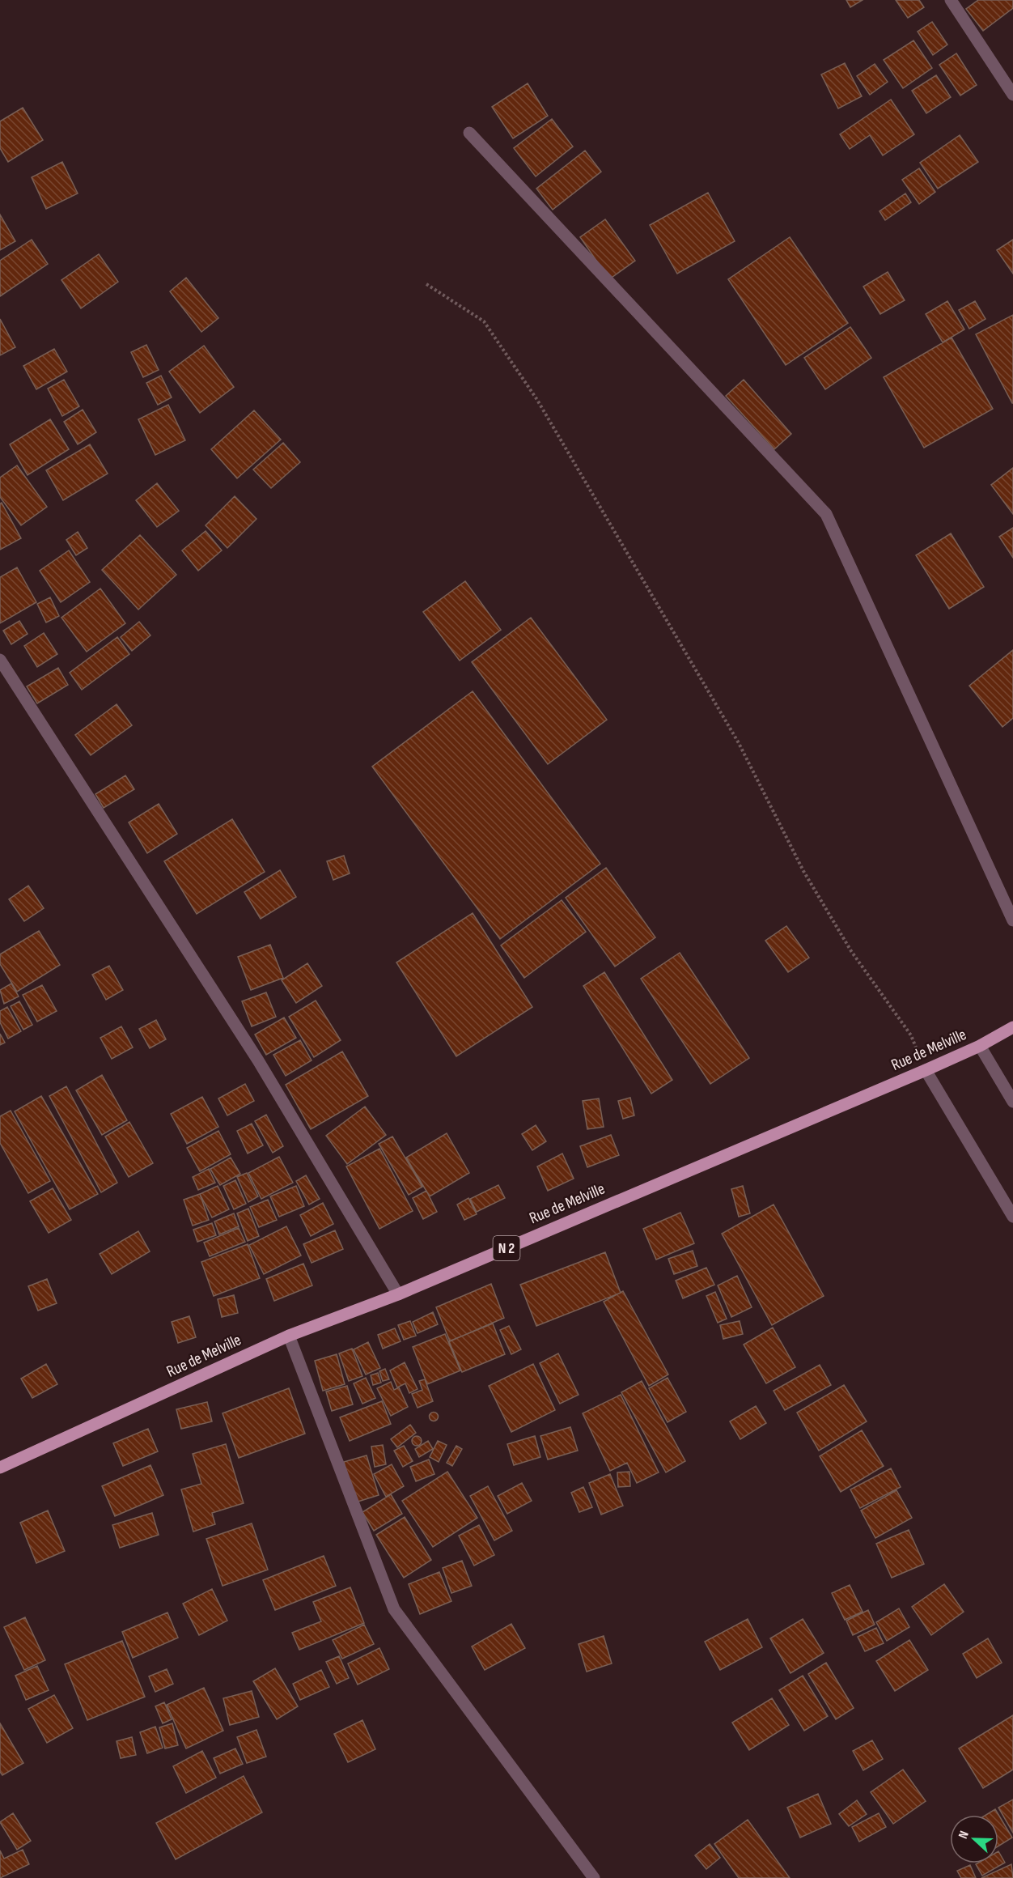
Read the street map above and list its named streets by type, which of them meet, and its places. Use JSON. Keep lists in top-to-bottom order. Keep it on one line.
{"streets":{"main road":["Rue de Melville","N 2"]},"north":"left"}
